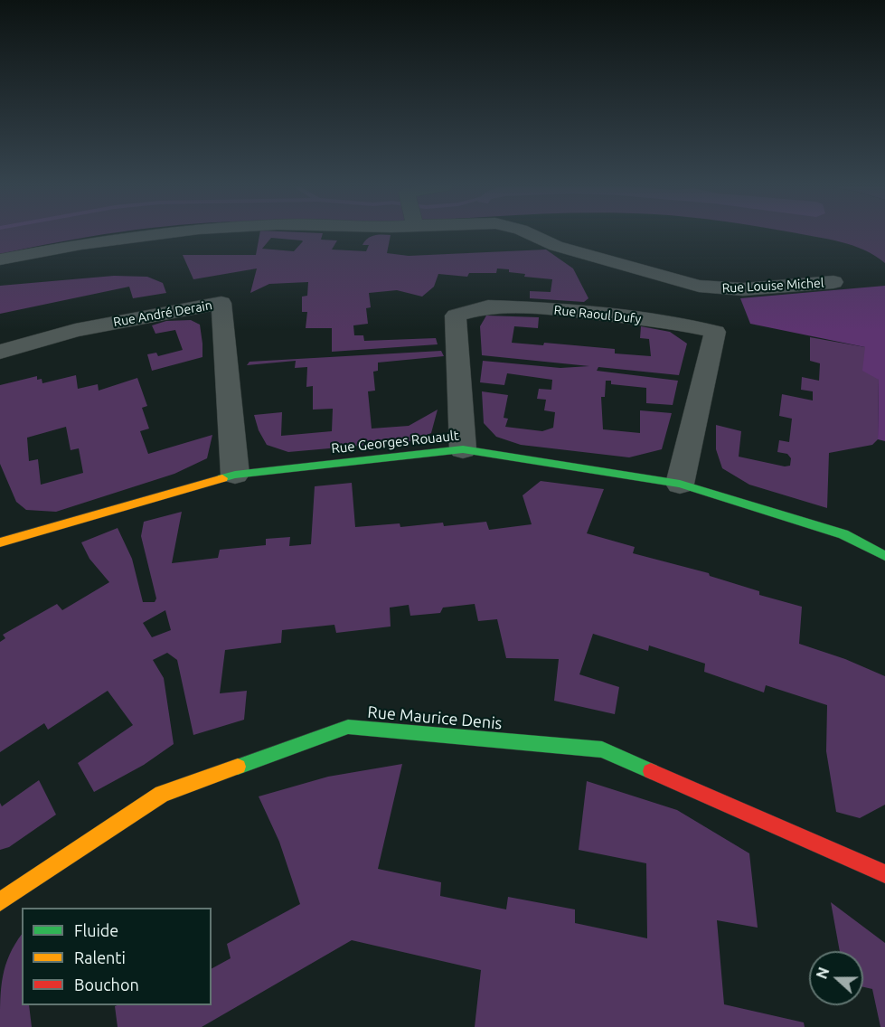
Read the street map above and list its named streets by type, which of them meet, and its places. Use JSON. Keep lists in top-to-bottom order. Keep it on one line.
{"streets":{"street":["Rue Louise Michel","Rue André Derain","Rue Raoul Dufy","Rue Georges Rouault","Rue Maurice Denis"]},"crossings":[["Rue André Derain","Rue Georges Rouault"],["Rue Raoul Dufy","Rue Georges Rouault"]],"legend":["Fluide","Ralenti","Bouchon"],"north":"left"}
